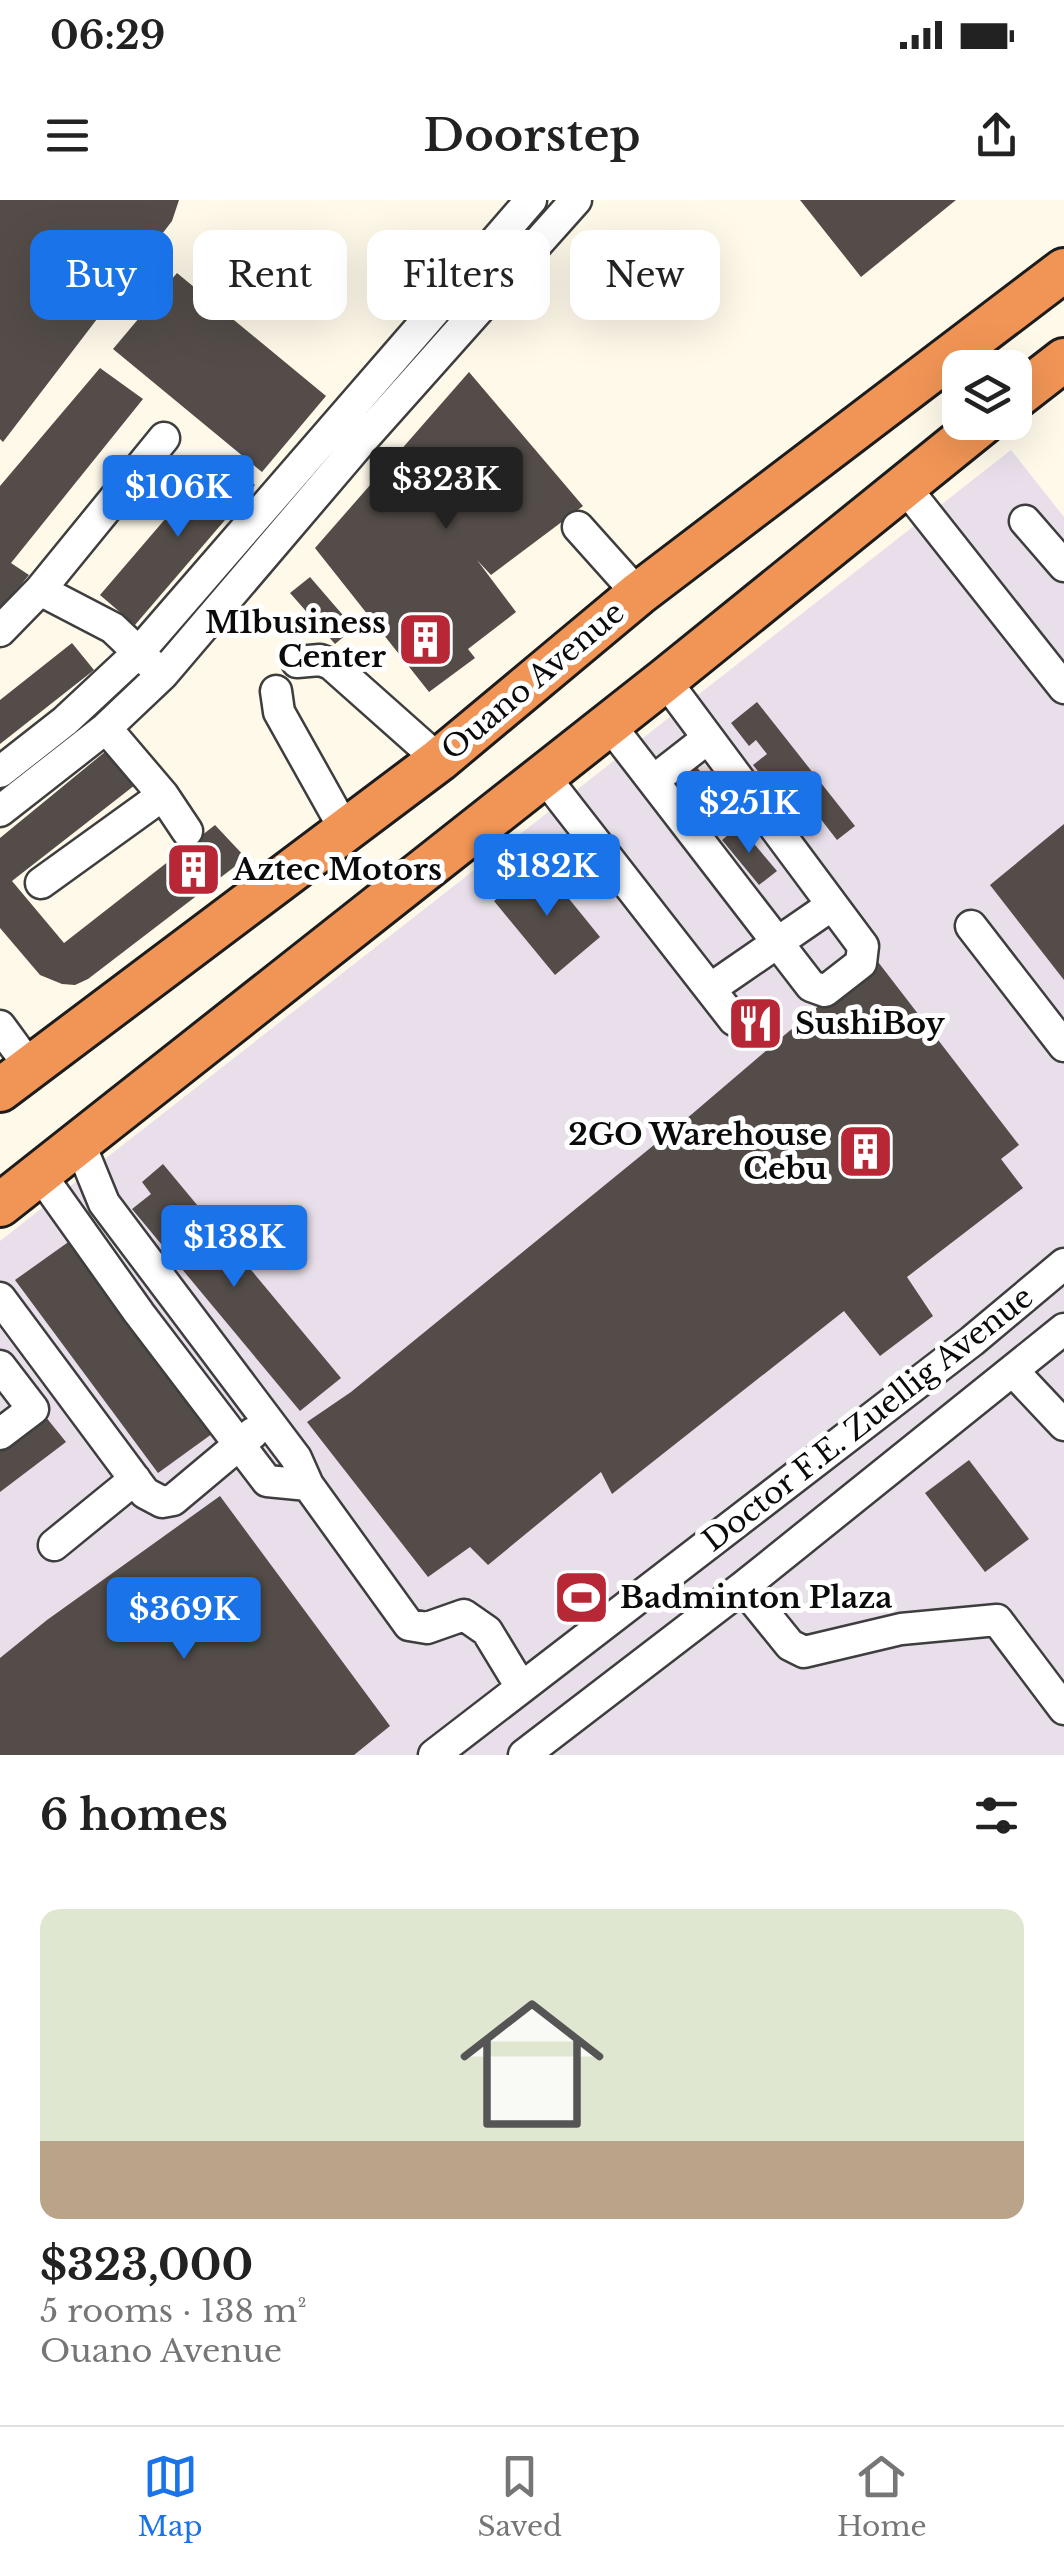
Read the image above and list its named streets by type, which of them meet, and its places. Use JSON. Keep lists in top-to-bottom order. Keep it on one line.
{"streets":{"highway":["Ouano Avenue"],"street":["Doctor F.E. Zuellig Avenue"]},"places":{"building":["M1business Center","Aztec Motors","2GO Warehouse Cebu"],"restaurant":["SushiBoy"],"sports":["Badminton Plaza"]},"page":{"status":"06:29","header":"Doorstep","chip":["Buy","Rent","Filters","New"],"price":["$323K","$106K","$251K","$182K","$138K","$369K"],"heading":"6 homes","list":[{"name":"$323,000","note":"5 rooms · 138 m² · Ouano Avenue"}],"tabs":["Map","Saved","Home"]}}
